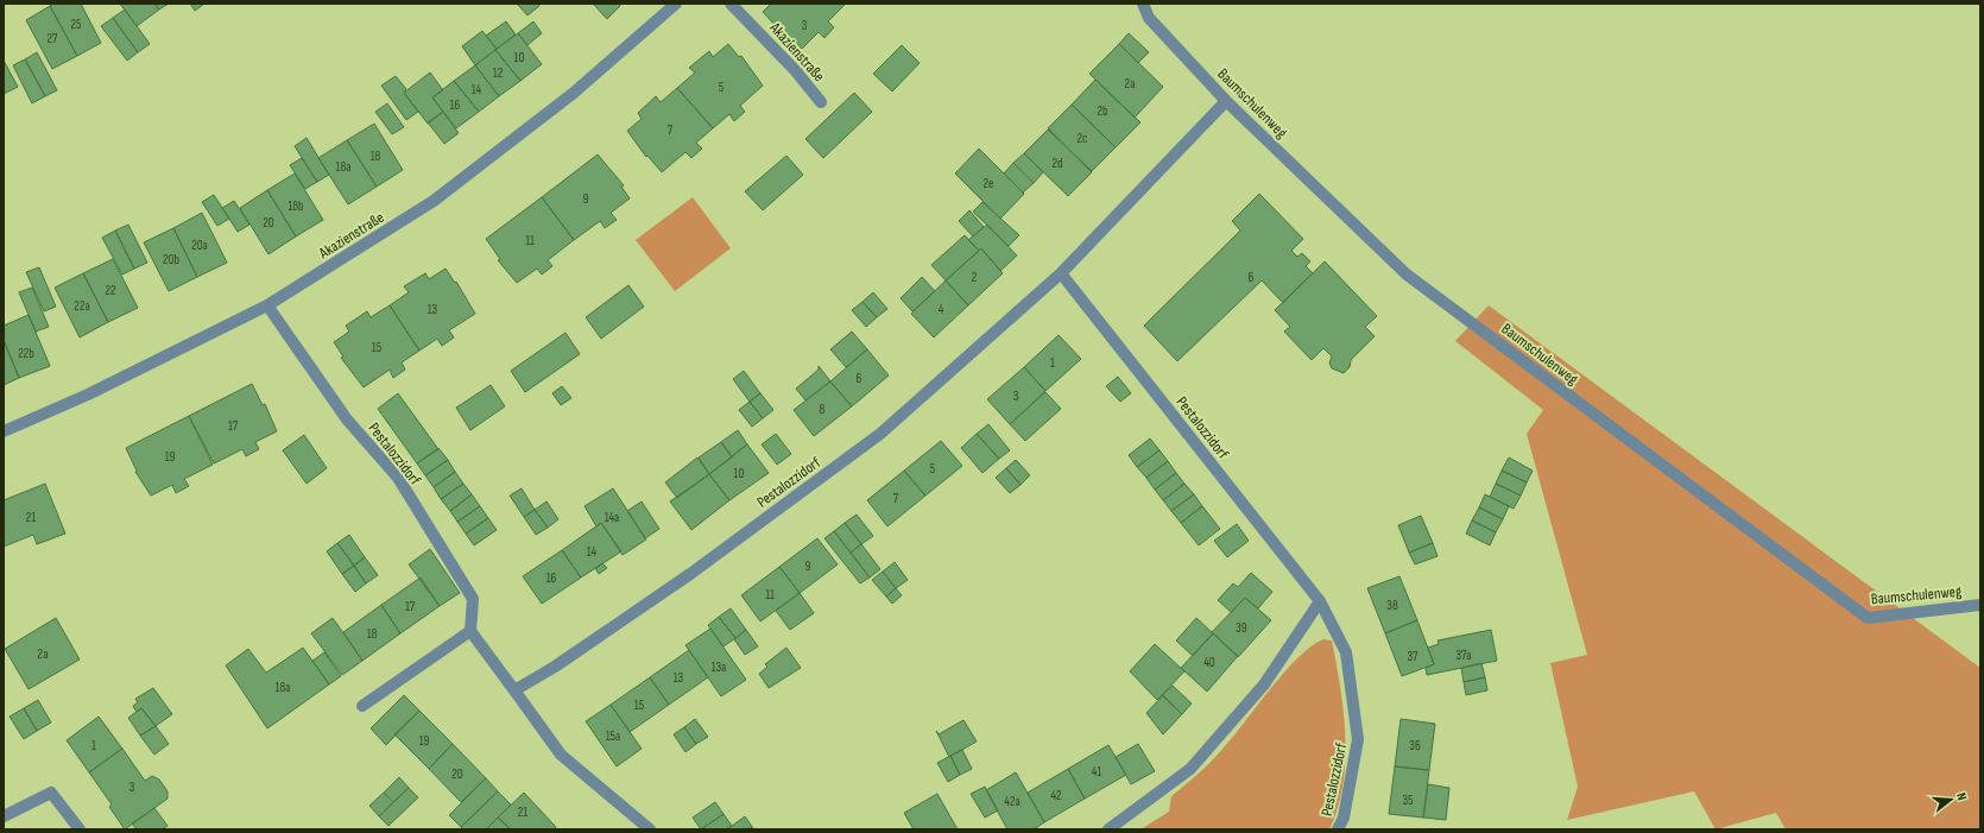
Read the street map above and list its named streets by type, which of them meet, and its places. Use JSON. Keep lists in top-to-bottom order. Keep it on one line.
{"streets":{"street":["Akazienstraße","Baumschulenweg","Pestalozzidorf"]},"crossings":[["Akazienstraße","Pestalozzidorf"],["Baumschulenweg","Pestalozzidorf"]],"house_numbers":["25","3","27","10","12","2a","5","14","16","2b","7","2c","18","2d","18a","2e","9","18b","20","11","20a","20b","2","6","22","22a","13","4","15","22b","1","6","3","8","17","19","5","10","7","21","14a","14","9","16","11","38","17","39","18","2a","37a","37","40","13a","13","18a","15","15a","19","1","36","41","20","3","42","35","42a","21"],"north":"right"}
